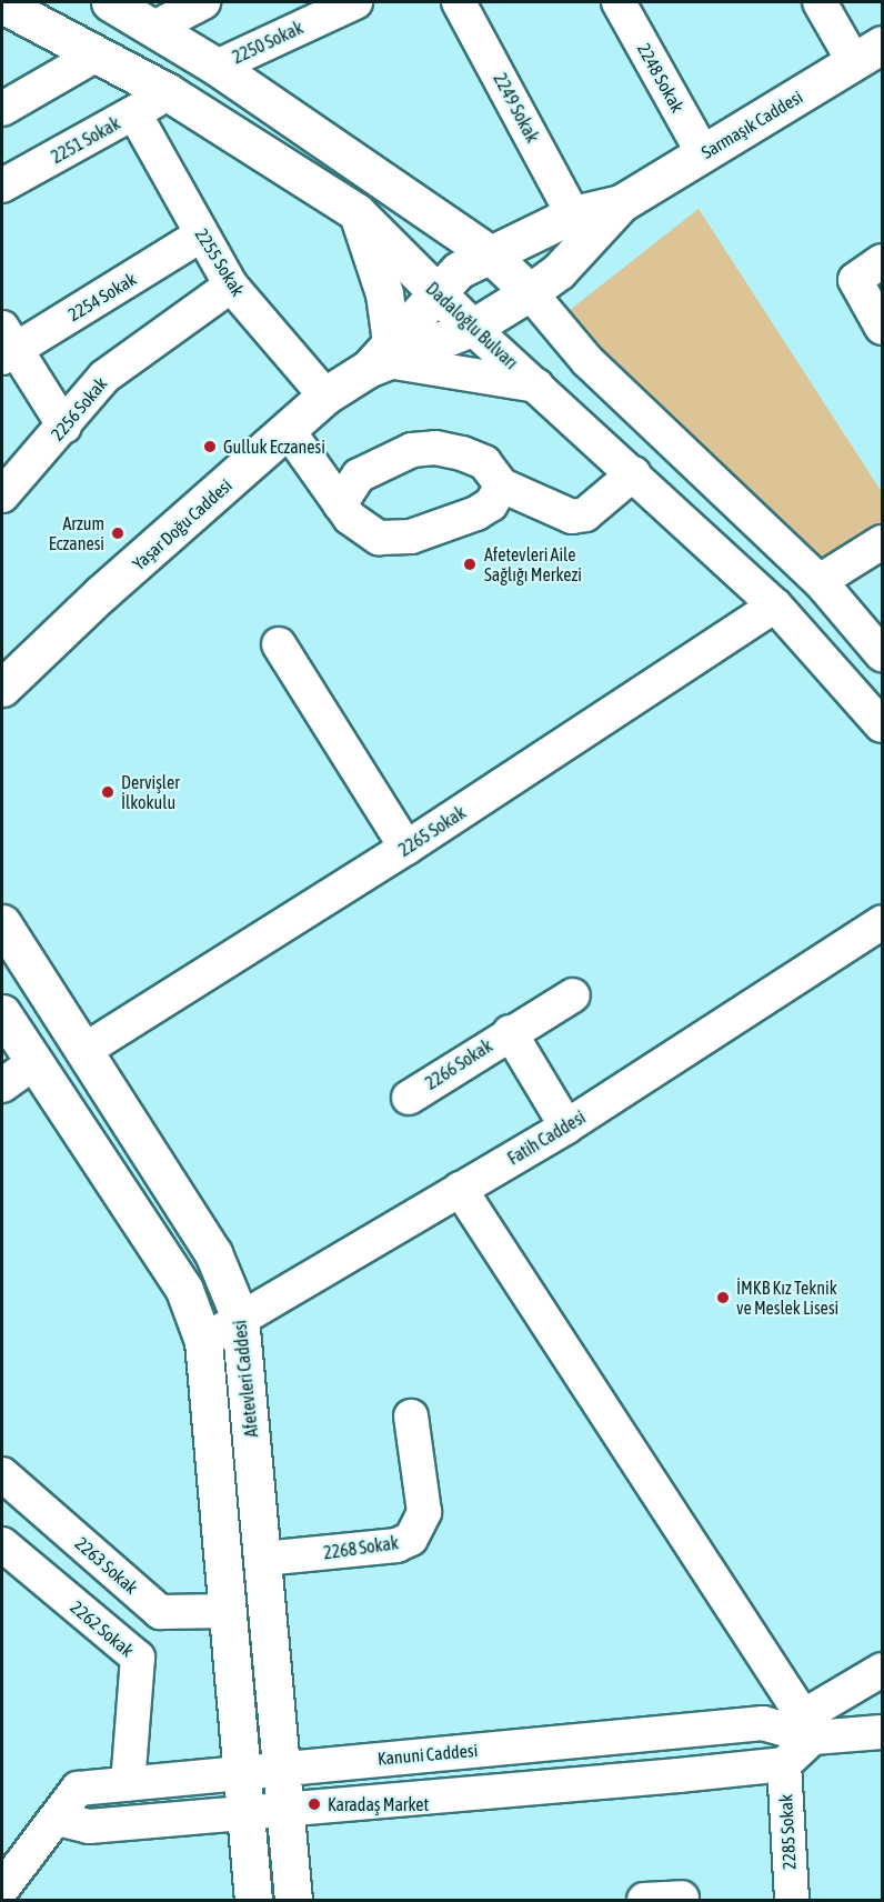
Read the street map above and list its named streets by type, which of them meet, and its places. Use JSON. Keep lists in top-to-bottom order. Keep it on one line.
{"streets":{"main road":["Sarmaşık Caddesi","Dadaloğlu Bulvarı","Yaşar Doğu Caddesi","Afetevleri Caddesi"],"street":["2250 Sokak","2248 Sokak","2249 Sokak","2251 Sokak","2255 Sokak","2254 Sokak","2256 Sokak","2265 Sokak","2266 Sokak","Fatih Caddesi","2268 Sokak","2263 Sokak","2262 Sokak","Kanuni Caddesi","2285 Sokak"]},"crossings":[["2248 Sokak","Sarmaşık Caddesi"],["2251 Sokak","2255 Sokak"],["2251 Sokak","Dadaloğlu Bulvarı"],["2255 Sokak","2254 Sokak"],["2255 Sokak","2256 Sokak"],["2255 Sokak","Yaşar Doğu Caddesi"],["Dadaloğlu Bulvarı","2265 Sokak"],["2265 Sokak","Afetevleri Caddesi"],["2266 Sokak","Fatih Caddesi"],["Fatih Caddesi","Afetevleri Caddesi"],["Afetevleri Caddesi","2268 Sokak"],["Afetevleri Caddesi","Kanuni Caddesi"],["2262 Sokak","Kanuni Caddesi"]],"places":["Gulluk Eczanesi","Arzum Eczanesi","Afetevleri Aile Sağlığı Merkezi","Dervişler İlkokulu","İMKB Kız Teknik ve Meslek Lisesi","Karadaş Market"]}
